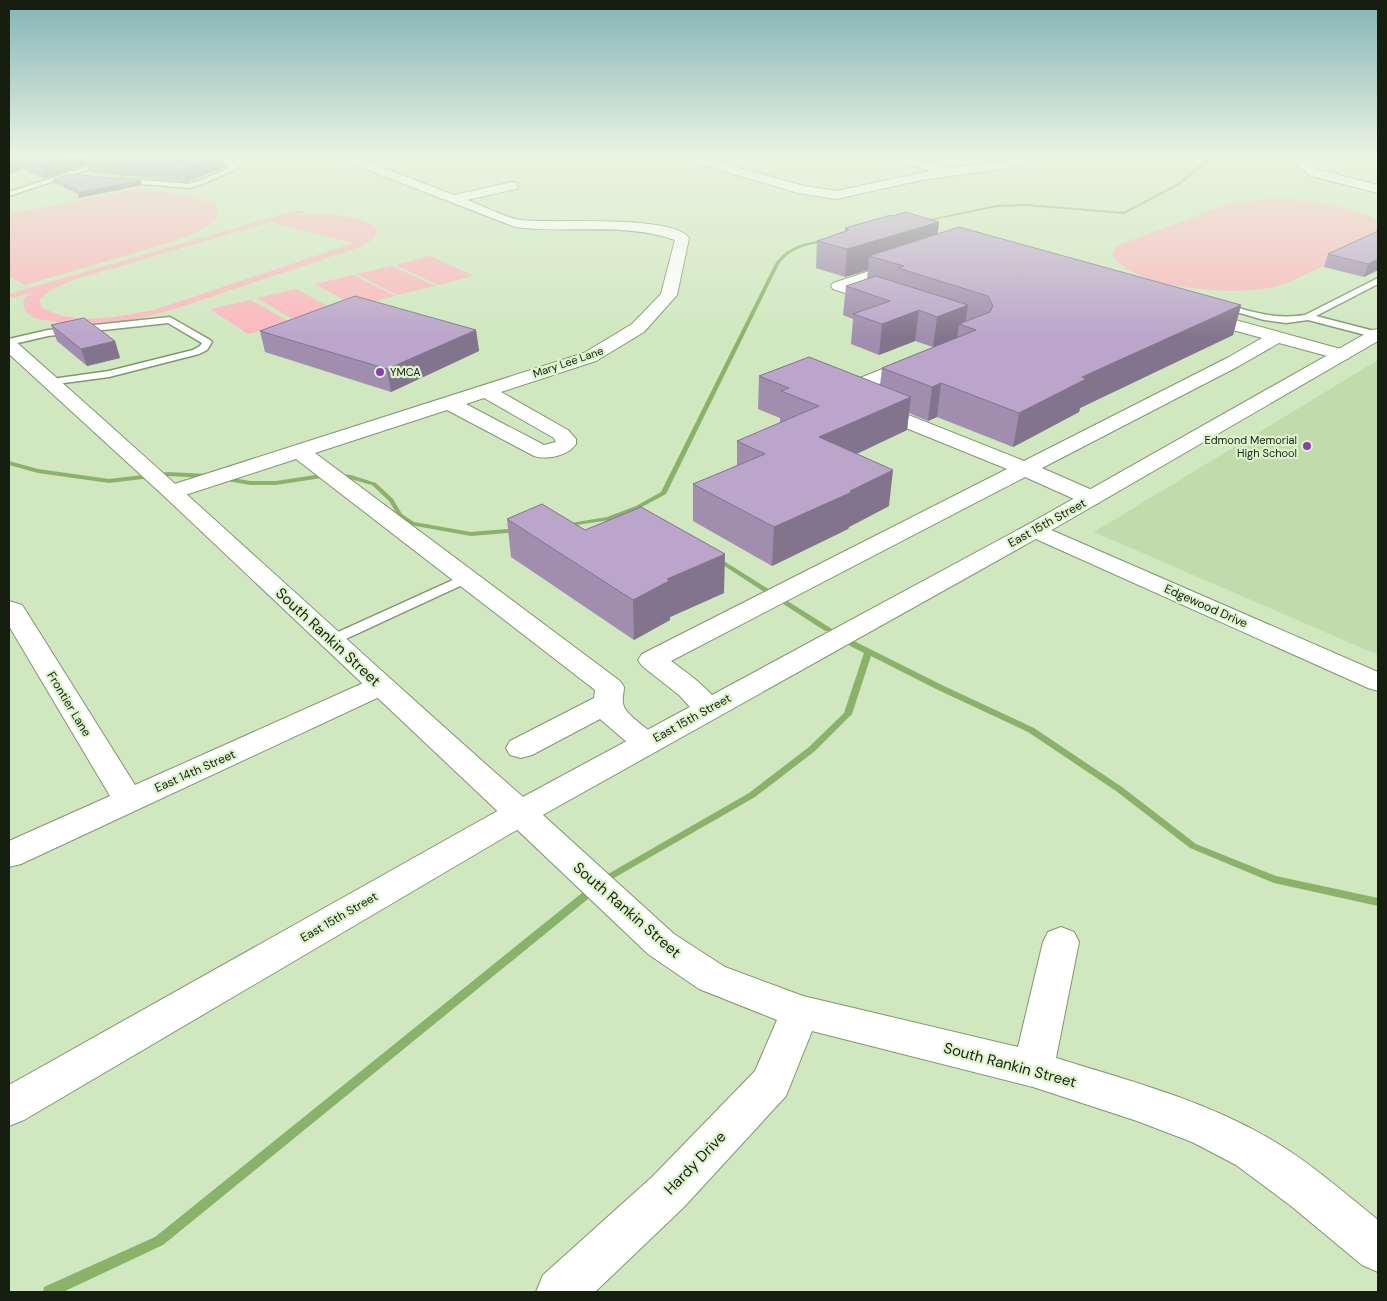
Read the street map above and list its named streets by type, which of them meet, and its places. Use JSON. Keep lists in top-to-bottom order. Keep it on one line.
{"streets":{"street":["Mary Lee Lane","East 15th Street","Edgewood Drive","South Rankin Street","Frontier Lane","East 14th Street","Hardy Drive"]},"crossings":[["Mary Lee Lane","South Rankin Street"],["East 15th Street","Edgewood Drive"],["East 15th Street","South Rankin Street"],["South Rankin Street","East 14th Street"],["South Rankin Street","Hardy Drive"],["Frontier Lane","East 14th Street"]],"places":["YMCA","Edmond Memorial High School"]}
